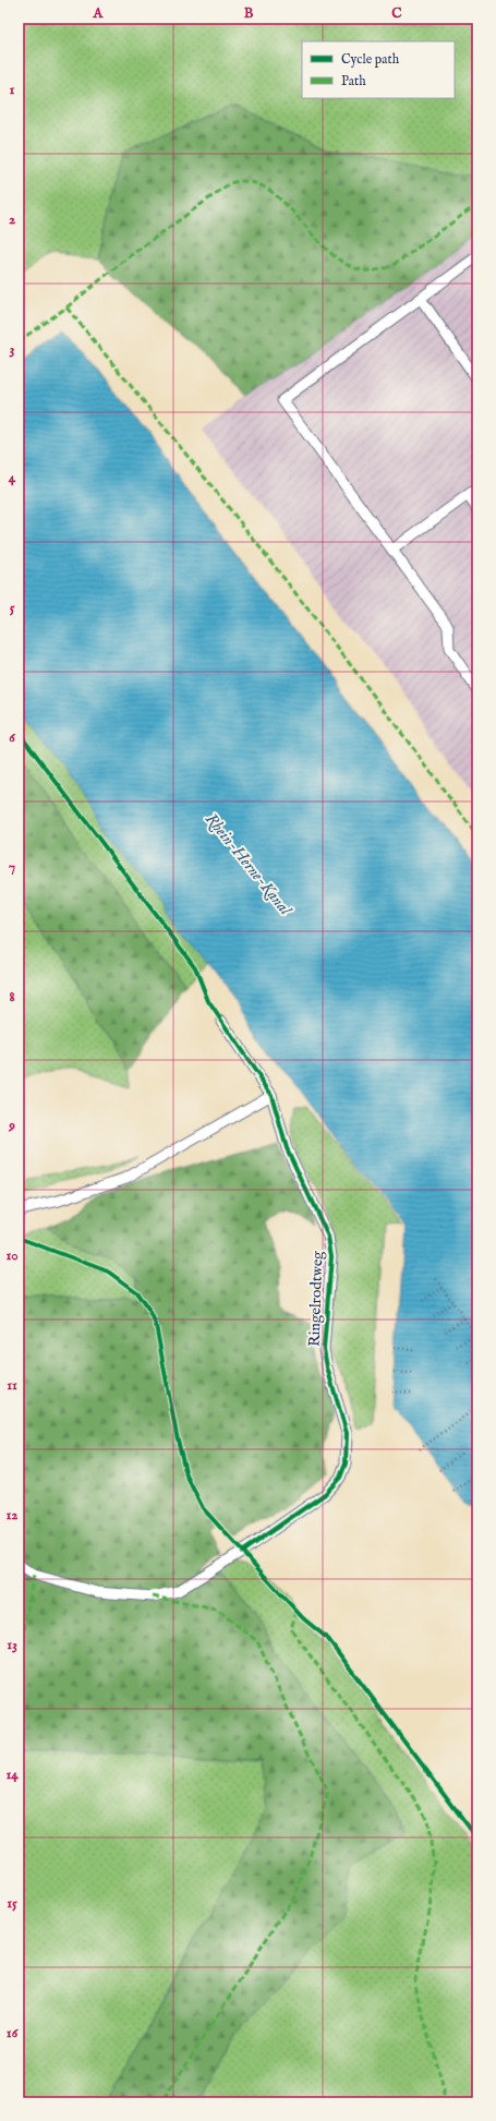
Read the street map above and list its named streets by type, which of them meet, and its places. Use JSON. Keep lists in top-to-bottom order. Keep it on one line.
{"streets":{"lane":["Ringelrodtweg"]},"water":["Rhein-Herne-Kanal"],"legend":["Cycle path","Path"],"grid":{"columns":["A","B","C"],"rows":["1","2","3","4","5","6","7","8","9","10","11","12","13","14","15","16"]}}
